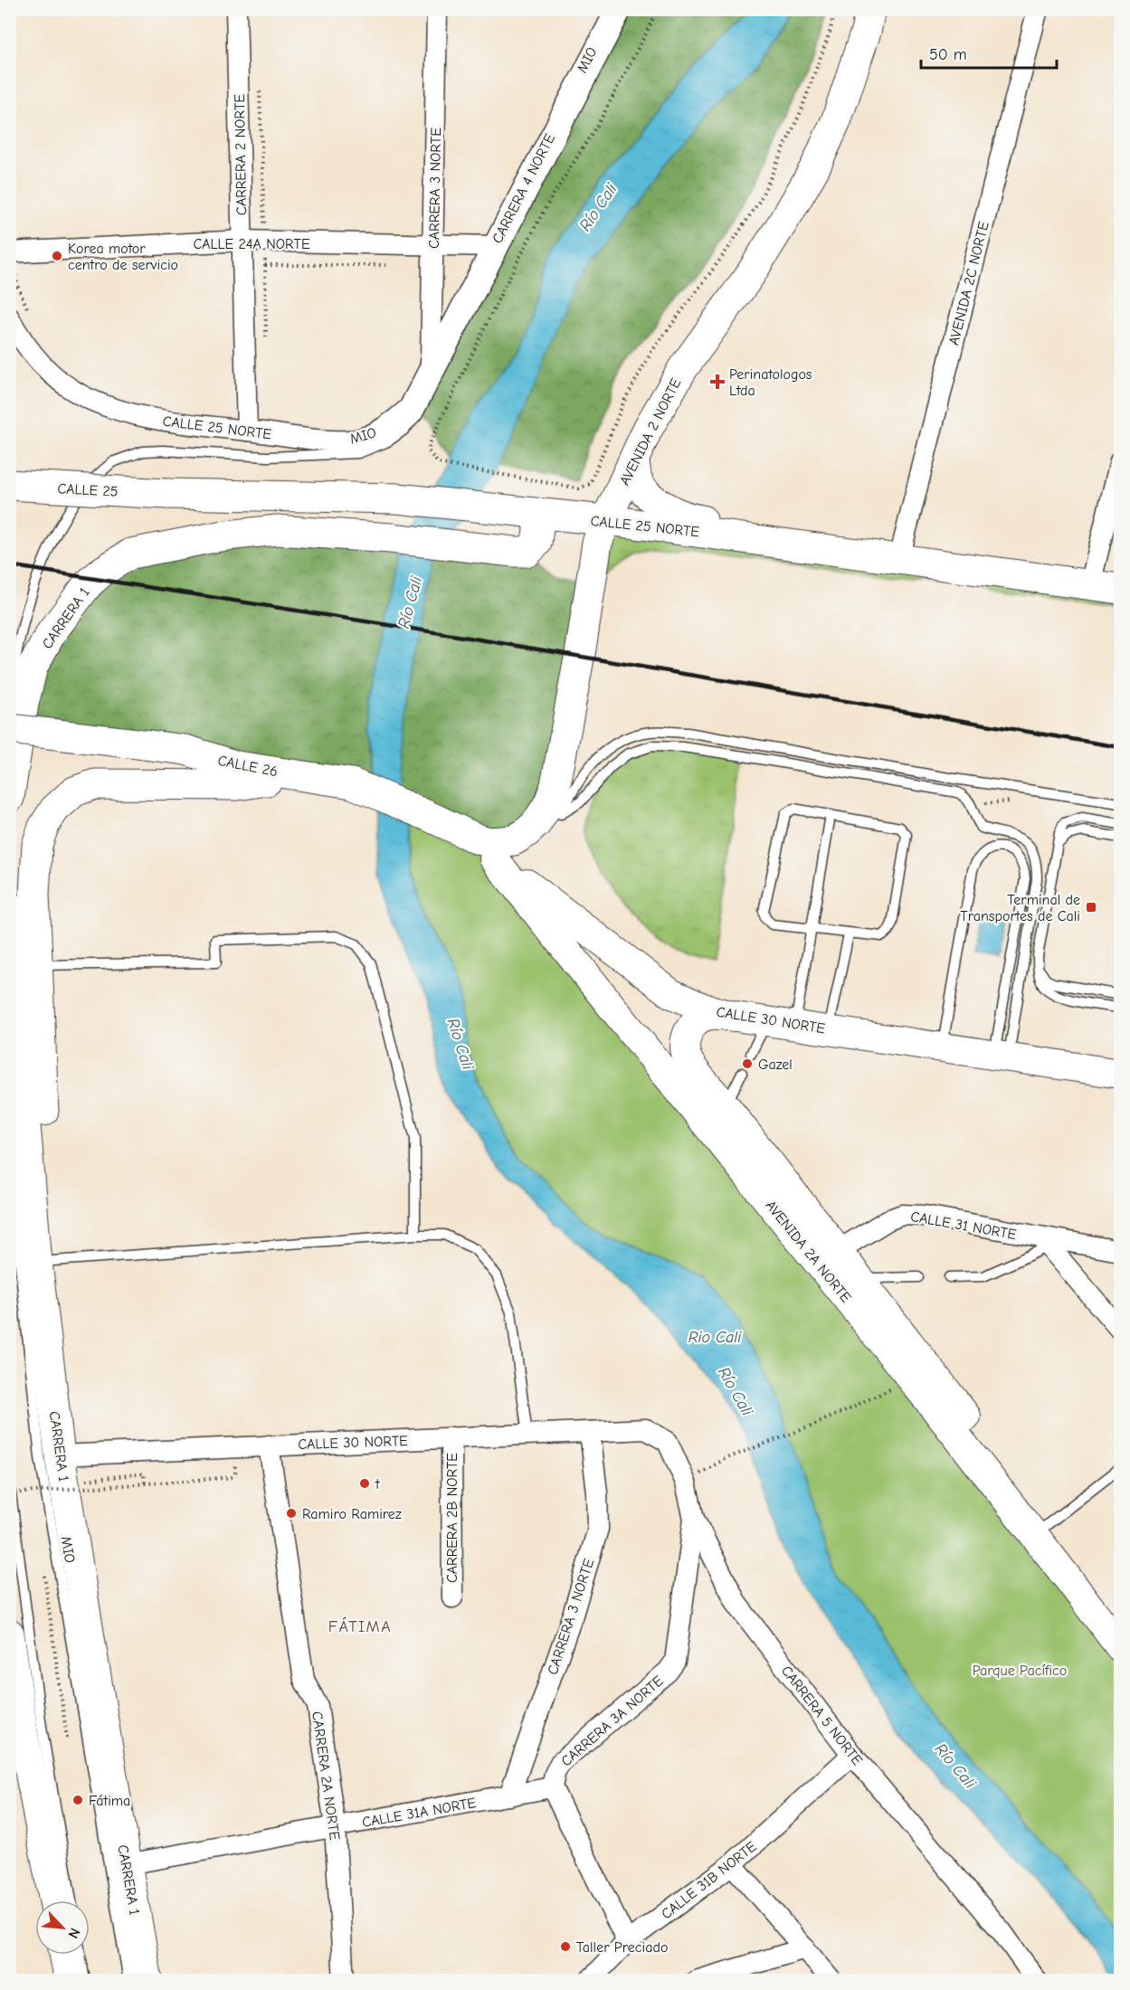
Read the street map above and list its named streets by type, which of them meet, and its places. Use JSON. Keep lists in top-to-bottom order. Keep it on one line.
{"streets":{"main road":["CALLE 25 NORTE","AVENIDA 2 NORTE","CALLE 25","CARRERA 1","CALLE 26","CALLE 30 NORTE","AVENIDA 2A NORTE"],"street":["CARRERA 2 NORTE","CARRERA 3 NORTE","CARRERA 4 NORTE","CALLE 24A NORTE","AVENIDA 2C NORTE","CALLE 31 NORTE","CARRERA 2B NORTE","CARRERA 5 NORTE","CARRERA 3A NORTE","CARRERA 2A NORTE","CALLE 31A NORTE","CALLE 31B NORTE"],"lane":["MIO"]},"crossings":[["CARRERA 2 NORTE","CALLE 24A NORTE"],["CARRERA 2 NORTE","CALLE 25 NORTE"],["CARRERA 3 NORTE","CARRERA 4 NORTE"],["CARRERA 3 NORTE","CALLE 24A NORTE"],["CARRERA 3 NORTE","CALLE 25 NORTE"],["CARRERA 3 NORTE","CALLE 30 NORTE"],["CARRERA 3 NORTE","CALLE 31A NORTE"],["CARRERA 4 NORTE","CALLE 24A NORTE"],["CARRERA 4 NORTE","CALLE 25 NORTE"],["AVENIDA 2C NORTE","CALLE 25 NORTE"],["CALLE 25 NORTE","AVENIDA 2 NORTE"],["CALLE 25 NORTE","CALLE 25"],["CALLE 25 NORTE","CARRERA 1"],["AVENIDA 2 NORTE","CALLE 26"],["AVENIDA 2 NORTE","CALLE 30 NORTE"],["AVENIDA 2 NORTE","AVENIDA 2A NORTE"],["CARRERA 1","CALLE 30 NORTE"],["CARRERA 1","CALLE 31A NORTE"],["CALLE 26","CALLE 30 NORTE"],["CALLE 26","AVENIDA 2A NORTE"],["CALLE 30 NORTE","AVENIDA 2A NORTE"],["CALLE 30 NORTE","CARRERA 2B NORTE"],["CALLE 30 NORTE","CARRERA 5 NORTE"],["CALLE 30 NORTE","CARRERA 2A NORTE"],["CALLE 31 NORTE","AVENIDA 2A NORTE"],["CARRERA 5 NORTE","CARRERA 3A NORTE"],["CARRERA 5 NORTE","CALLE 31B NORTE"],["CARRERA 3A NORTE","CALLE 31A NORTE"],["CARRERA 2A NORTE","CALLE 31A NORTE"]],"districts":["FÁTIMA"],"water":["Río Cali","Rio Cali"],"parks":["Parque Pacífico"],"places":{"other":["Korea motor centro de servicio","Gazel","t","Ramiro Ramirez","Fátima","Taller Preciado"],"health":["Perinatologos Ltda"],"transit":["Terminal de Transportes de Cali"]},"scale_bar":"50 m","north":"bottom right"}
